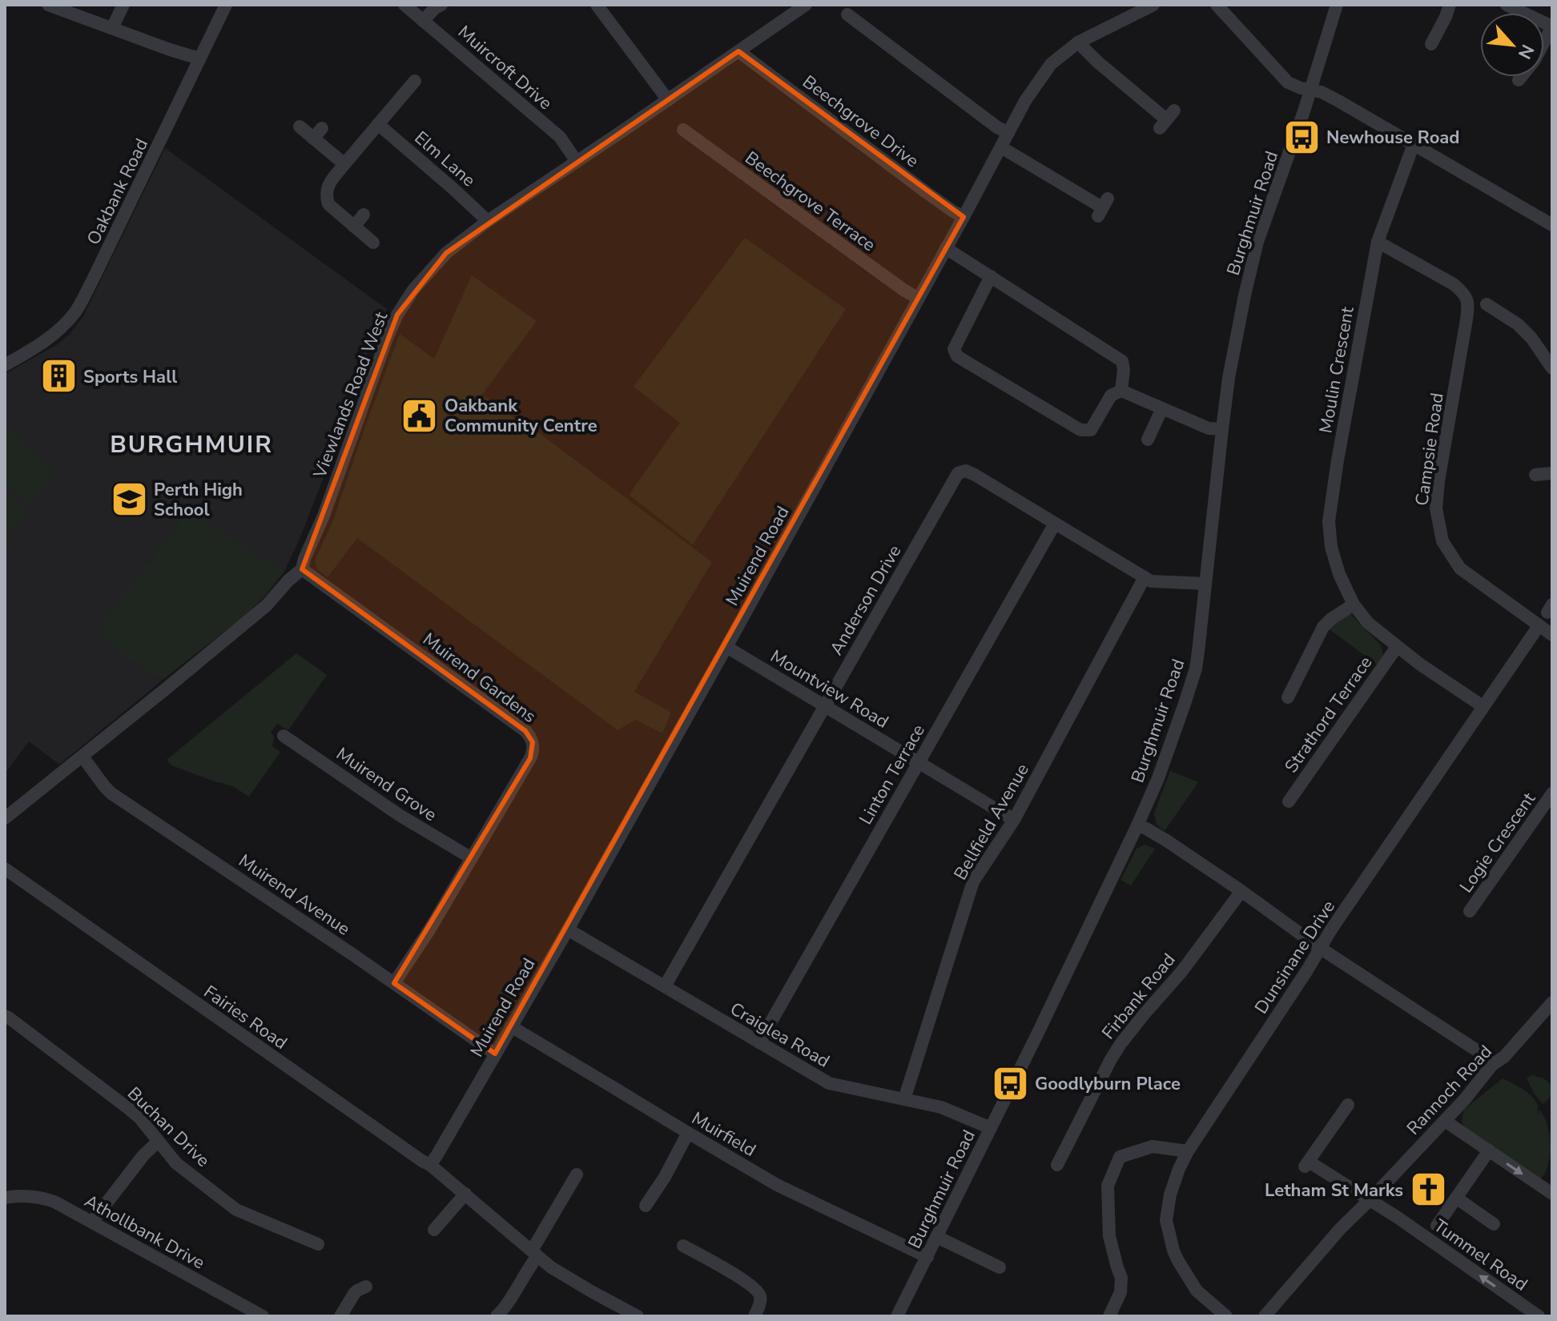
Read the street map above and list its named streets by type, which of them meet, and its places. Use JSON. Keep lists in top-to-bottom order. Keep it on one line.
{"streets":{"street":["Muircroft Drive","Beechgrove Drive","Elm Lane","Oakbank Road","Beechgrove Terrace","Burghmuir Road","Moulin Crescent","Viewlands Road West","Campsie Road","Muirend Road","Anderson Drive","Muirend Gardens","Mountview Road","Strathord Terrace","Linton Terrace","Muirend Grove","Bellfield Avenue","Logie Crescent","Muirend Avenue","Dunsinane Drive","Firbank Road","Fairies Road","Craiglea Road","Rannoch Road","Buchan Drive","Muirfield","Athollbank Drive","Tummel Road"]},"crossings":[["Muircroft Drive","Viewlands Road West"],["Beechgrove Drive","Viewlands Road West"],["Beechgrove Drive","Muirend Road"],["Elm Lane","Viewlands Road West"],["Beechgrove Terrace","Muirend Road"],["Burghmuir Road","Anderson Drive"],["Burghmuir Road","Craiglea Road"],["Burghmuir Road","Muirfield"],["Moulin Crescent","Campsie Road"],["Moulin Crescent","Strathord Terrace"],["Moulin Crescent","Dunsinane Drive"],["Viewlands Road West","Muirend Gardens"],["Viewlands Road West","Muirend Avenue"],["Campsie Road","Dunsinane Drive"],["Muirend Road","Mountview Road"],["Muirend Road","Muirend Avenue"],["Muirend Road","Fairies Road"],["Muirend Road","Craiglea Road"],["Muirend Road","Muirfield"],["Anderson Drive","Mountview Road"],["Anderson Drive","Linton Terrace"],["Anderson Drive","Bellfield Avenue"],["Anderson Drive","Craiglea Road"],["Muirend Gardens","Muirend Grove"],["Muirend Gardens","Muirend Avenue"],["Mountview Road","Linton Terrace"],["Mountview Road","Bellfield Avenue"],["Linton Terrace","Craiglea Road"],["Bellfield Avenue","Craiglea Road"],["Rannoch Road","Tummel Road"]],"districts":["BURGHMUIR"],"places":{"bus stop":["Newhouse Road","Goodlyburn Place"],"building":["Sports Hall"],"public building":["Oakbank Community Centre"],"school or university":["Perth High School"],"church":["Letham St Marks"]},"north":"bottom right"}
